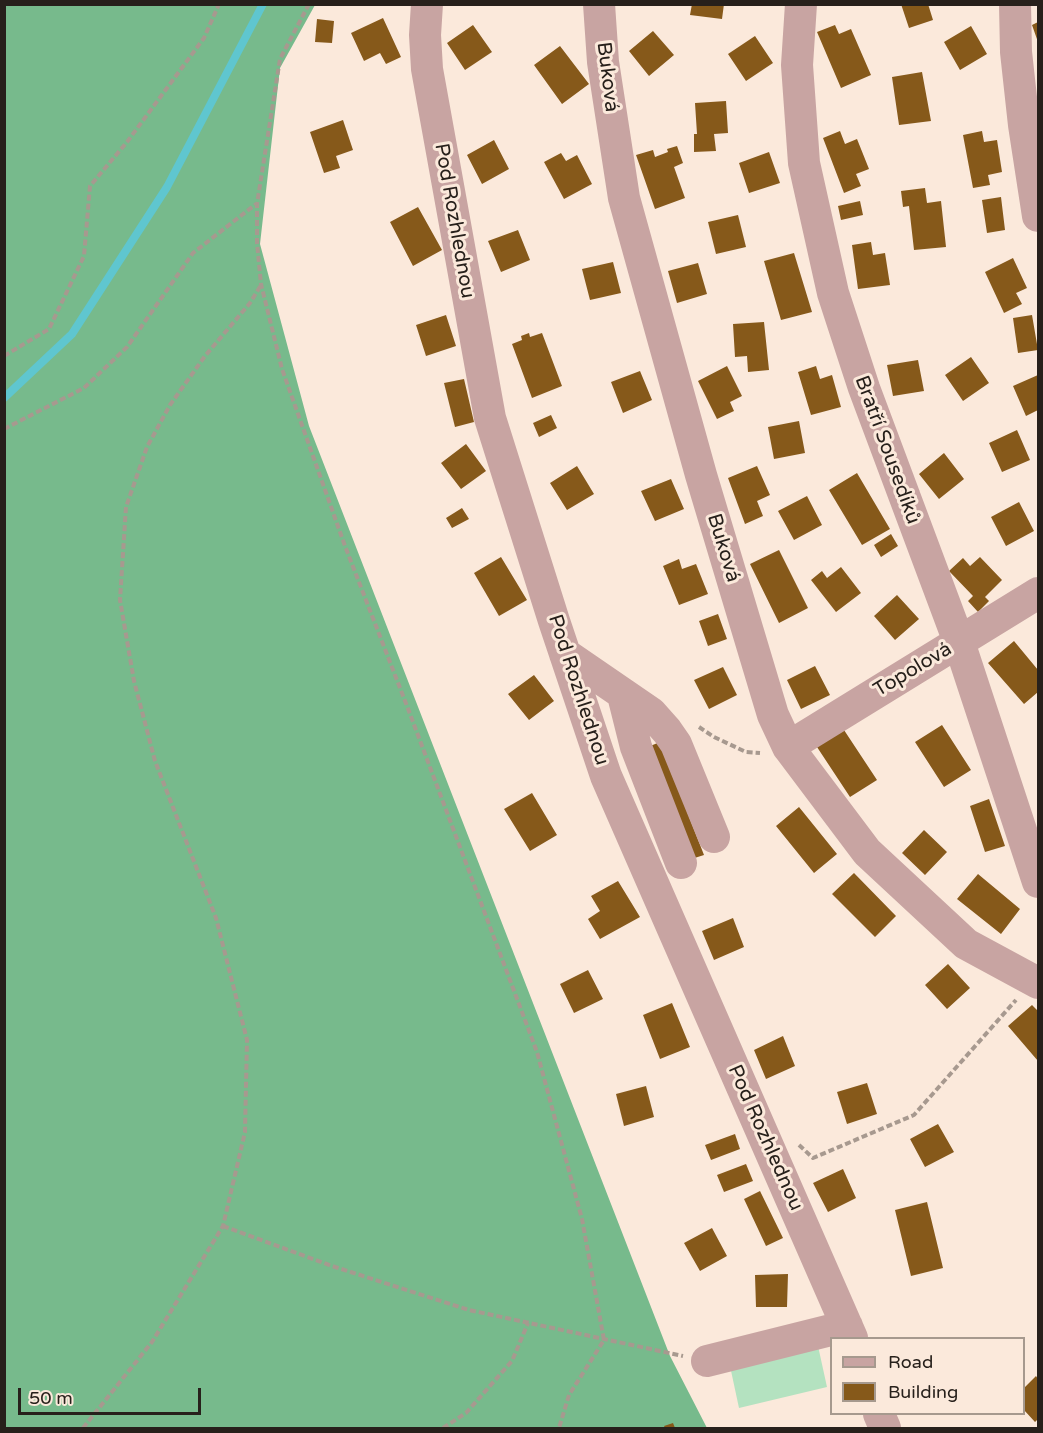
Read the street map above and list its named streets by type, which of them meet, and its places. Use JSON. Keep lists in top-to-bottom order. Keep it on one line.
{"streets":{"street":["Buková","Pod Rozhlednou","Bratří Sousedíků","Topolová"]},"crossings":[["Buková","Topolová"],["Bratří Sousedíků","Topolová"]],"legend":["Road","Building"],"scale_bar":"50 m"}
